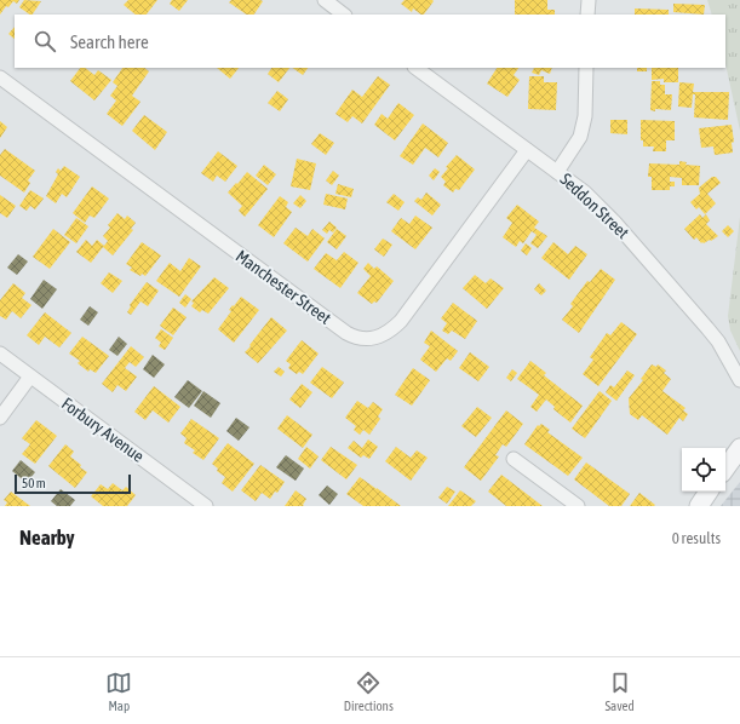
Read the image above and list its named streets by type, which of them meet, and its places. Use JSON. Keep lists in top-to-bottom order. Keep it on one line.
{"streets":{"street":["Seddon Street","Manchester Street","Forbury Avenue"]},"crossings":[["Seddon Street","Manchester Street"]],"scale_bar":"50 m","page":{"search":"Search here","scale":"50 m","heading":["Nearby","0 results"],"nav":["Map","Directions","Saved"]}}
